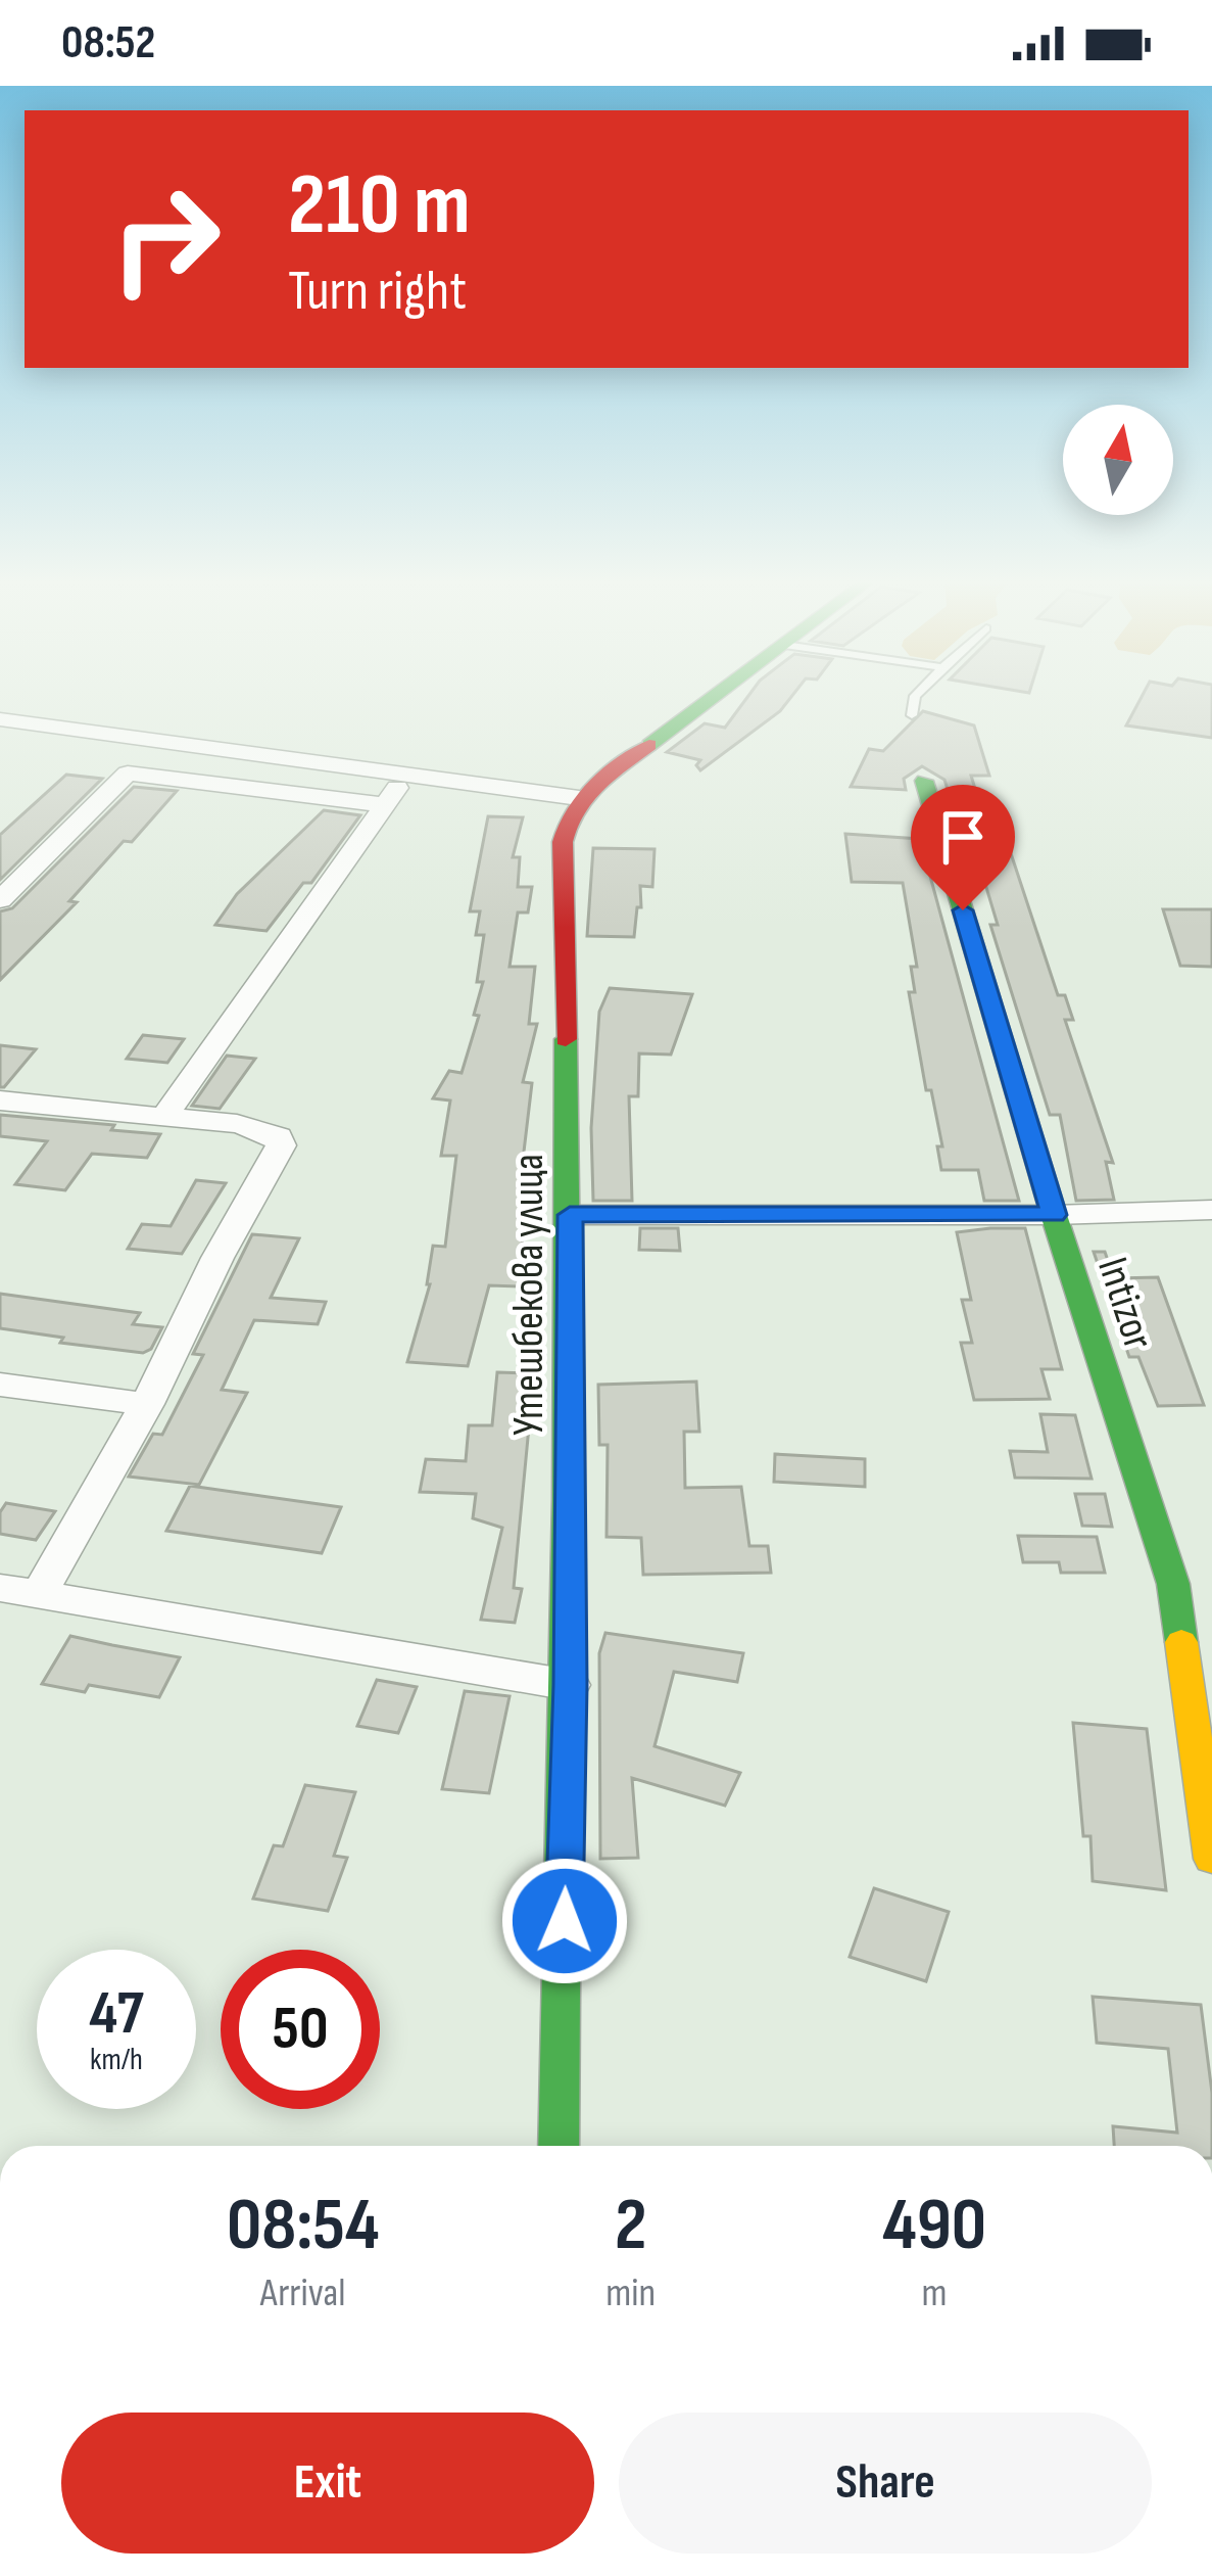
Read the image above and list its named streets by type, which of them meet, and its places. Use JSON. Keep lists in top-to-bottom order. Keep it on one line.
{"streets":{"main road":["Утешбекова улица","Intizor"]},"north":"top","page":{"status":"08:52","turn":["210 m","Turn right"],"speed":"47 km/h","limit":"50","eta":["08:54","Arrival","2","min","490","m"],"buttons":["Exit","Share"]}}
